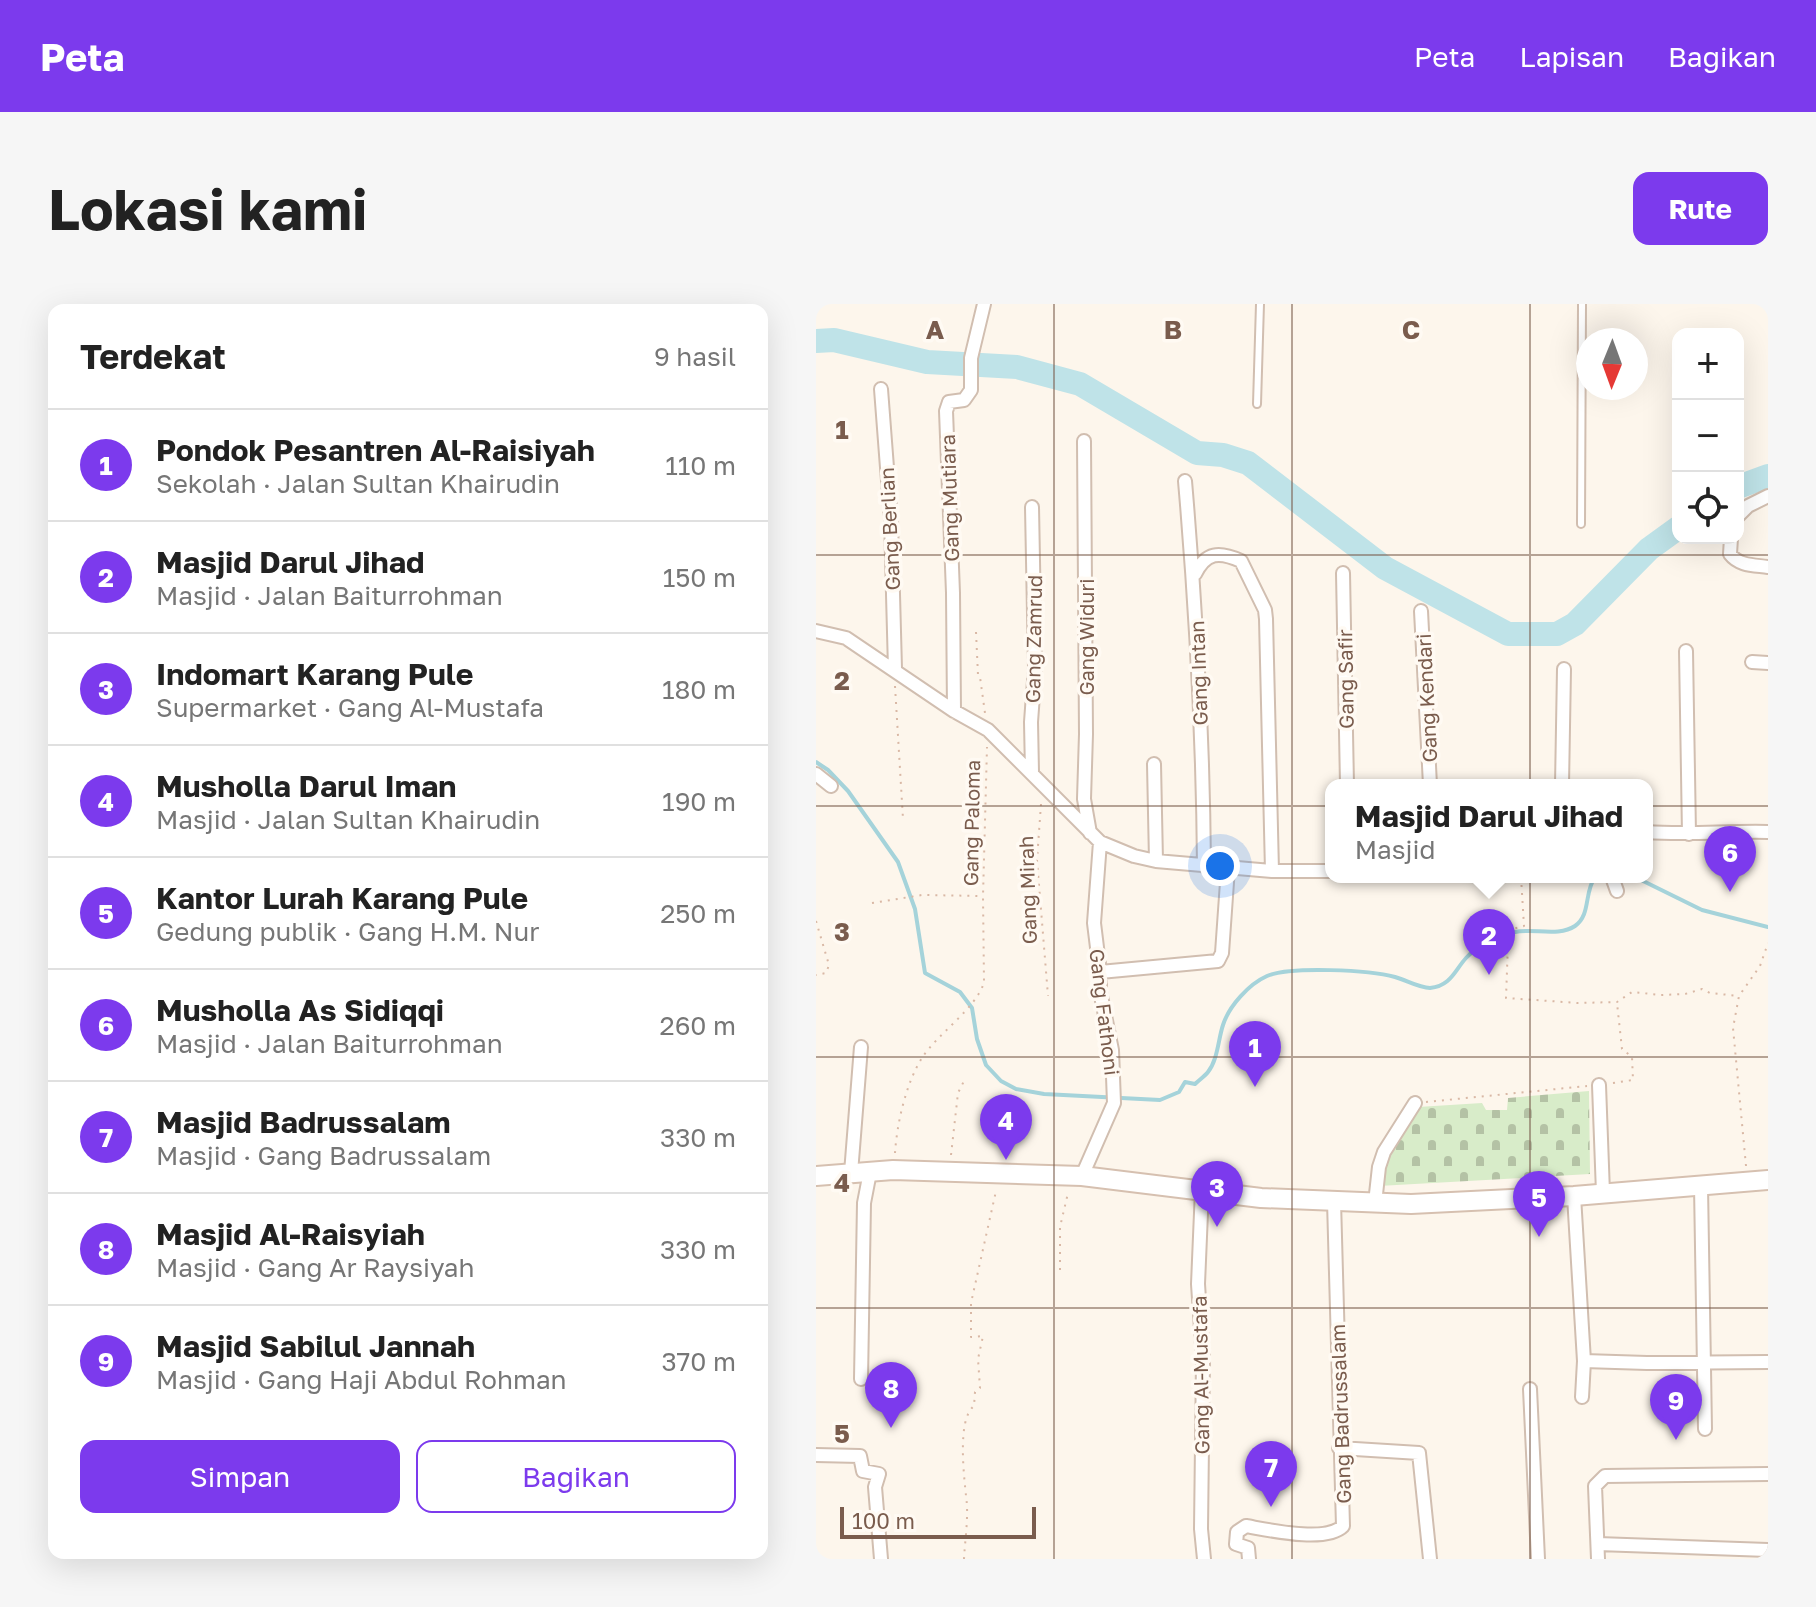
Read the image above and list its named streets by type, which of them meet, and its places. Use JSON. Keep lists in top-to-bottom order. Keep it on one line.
{"streets":{"street":["Gang Mutiara","Gang Berlian","Gang Widuri","Gang Zamrud","Gang Intan","Gang Safir","Gang Kendari","Gang Fathoni","Gang Al-Mustafa","Gang Badrussalam"],"path":["Gang Paloma","Gang Mirah"]},"crossings":[["Gang Widuri","Gang Fathoni"]],"scale_bar":"100 m","north":"bottom","page":{"header":"Peta","nav":["Peta","Lapisan","Bagikan"],"buttons":["Rute",["Simpan","Bagikan"]],"title":"Lokasi kami","heading":["Terdekat","9 hasil"],"map_buttons":["+","−"],"list":[{"mark":"1","name":"Pondok Pesantren Al-Raisiyah","note":"Sekolah · Jalan Sultan Khairudin","value":"110 m"},{"mark":"2","name":"Masjid Darul Jihad","note":"Masjid · Jalan Baiturrohman","value":"150 m"},{"mark":"3","name":"Indomart Karang Pule","note":"Supermarket · Gang Al-Mustafa","value":"180 m"},{"mark":"4","name":"Musholla Darul Iman","note":"Masjid · Jalan Sultan Khairudin","value":"190 m"},{"mark":"5","name":"Kantor Lurah Karang Pule","note":"Gedung publik · Gang H.M. Nur","value":"250 m"},{"mark":"6","name":"Musholla As Sidiqqi","note":"Masjid · Jalan Baiturrohman","value":"260 m"},{"mark":"7","name":"Masjid Badrussalam","note":"Masjid · Gang Badrussalam","value":"330 m"},{"mark":"8","name":"Masjid Al-Raisyiah","note":"Masjid · Gang Ar Raysiyah","value":"330 m"},{"mark":"9","name":"Masjid Sabilul Jannah","note":"Masjid · Gang Haji Abdul Rohman","value":"370 m"}],"popup":["Masjid Darul Jihad","Masjid"],"pins":["6","2","1","4","3","5","8","9","7"],"scale":"100 m"},"grid":{"columns":["A","B","C"],"rows":["1","2","3","4","5"]}}
